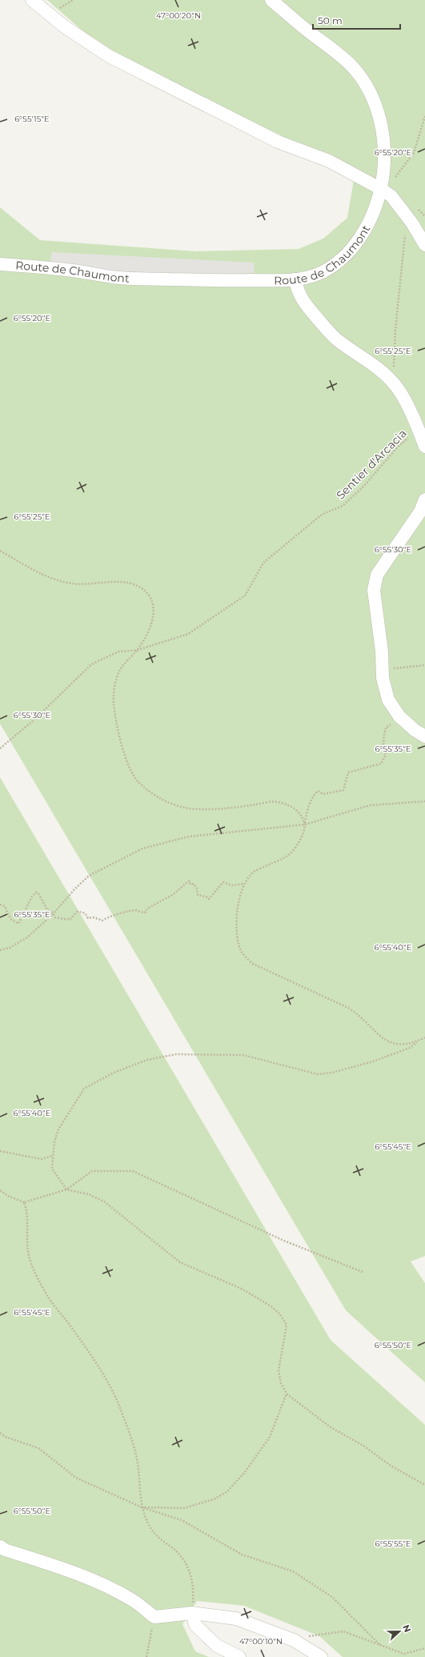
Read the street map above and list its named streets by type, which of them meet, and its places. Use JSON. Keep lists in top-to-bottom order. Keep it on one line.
{"streets":{"street":["Route de Chaumont"],"path":["Sentier d'Arcacia"]},"scale_bar":"50 m","north":"right","coordinates":["47°00'20\"N","6°55'15\"E","6°55'20\"E","6°55'25\"E","6°55'30\"E","6°55'35\"E","6°55'40\"E","6°55'45\"E","6°55'50\"E","6°55'55\"E","47°00'10\"N"]}
